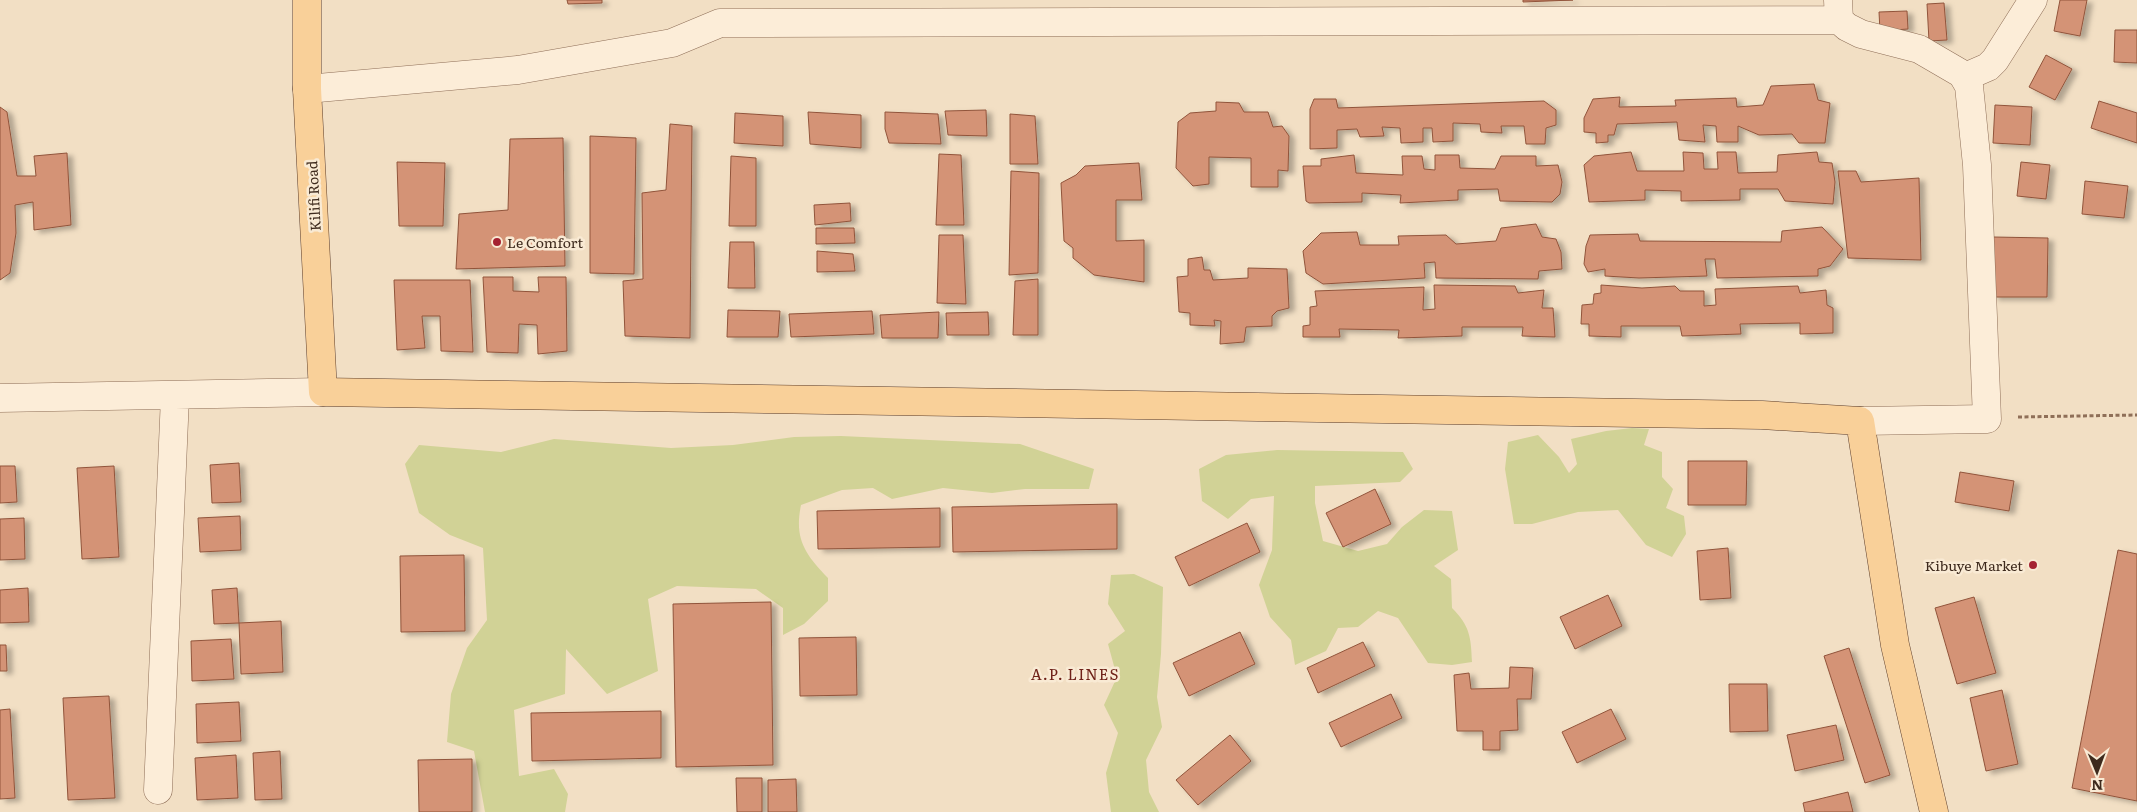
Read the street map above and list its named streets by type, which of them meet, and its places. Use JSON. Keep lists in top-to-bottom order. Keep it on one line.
{"streets":{"main road":["Kilifi Road"]},"districts":["A.P. LINES"],"places":["Le Comfort","Kibuye Market"],"north":"bottom"}
